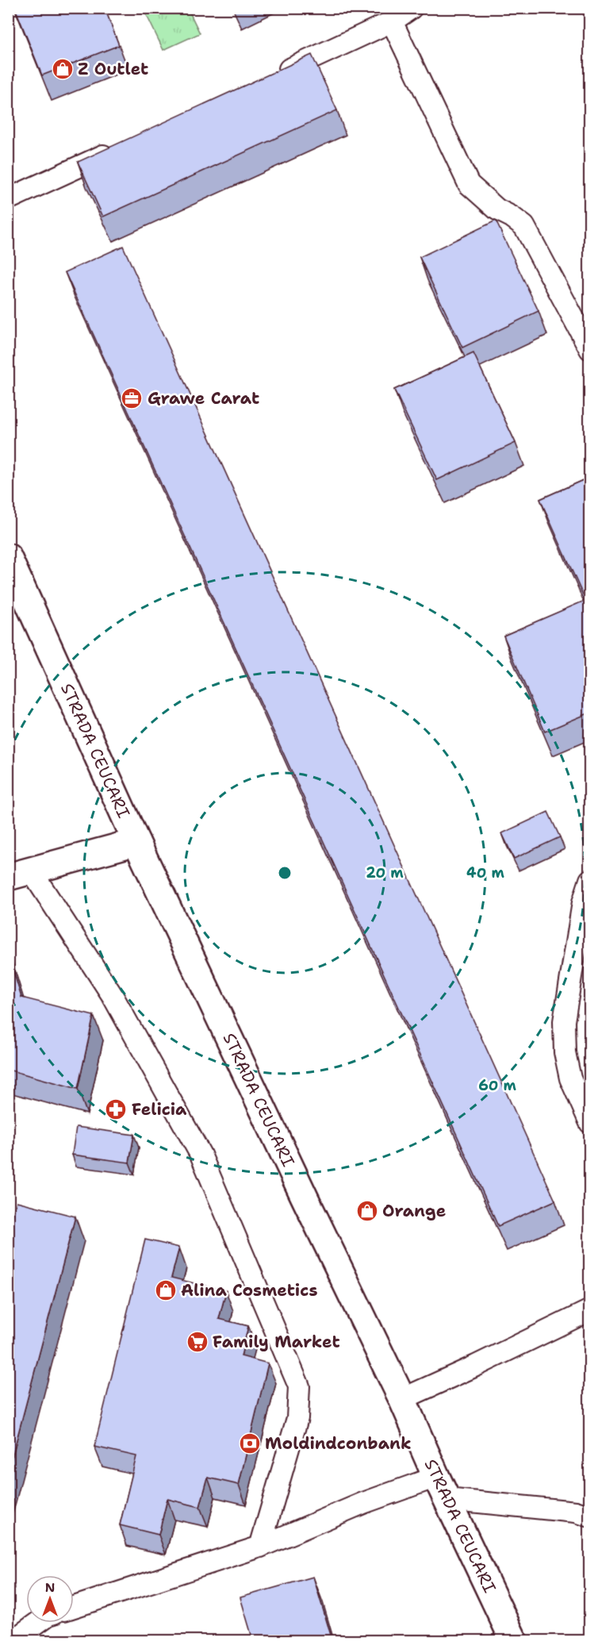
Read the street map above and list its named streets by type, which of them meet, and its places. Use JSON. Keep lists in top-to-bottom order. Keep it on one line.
{"streets":{"street":["STRADA CEUCARI"]},"places":{"shop":["Z Outlet","Orange","Alina Cosmetics"],"office":["Grawe Carat"],"pharmacy":["Felicia"],"supermarket":["Family Market"],"bank":["Moldindconbank"]},"north":"top","rings":["20 m","40 m","60 m"]}
